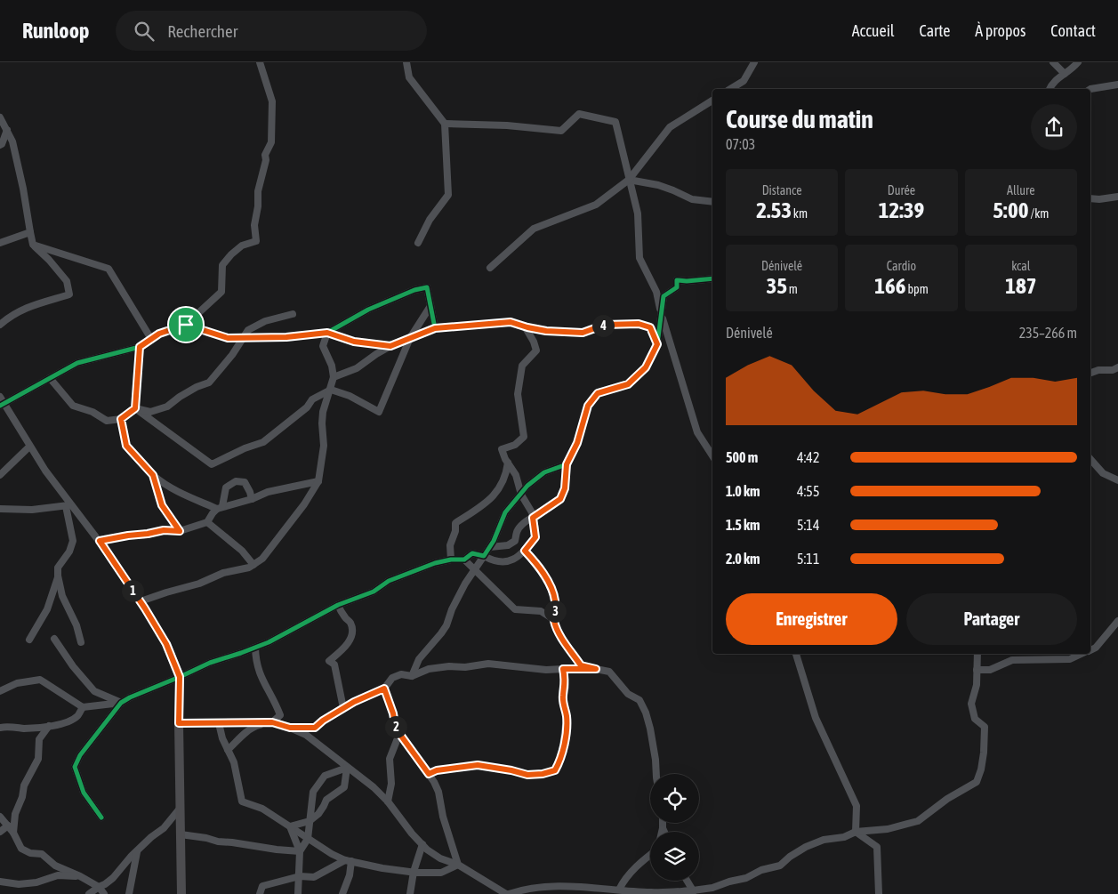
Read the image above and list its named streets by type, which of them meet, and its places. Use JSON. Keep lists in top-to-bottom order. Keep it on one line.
{"page":{"header":"Runloop","search":"Rechercher","nav":["Accueil","Carte","À propos","Contact"],"heading":["Course du matin","07:03"],"stats":[["Distance","2.53 km"],["Durée","12:39"],["Allure","5:00 /km"],["Dénivelé","35 m"],["Cardio","166 bpm"],["kcal","187"]],"pins":["4","1","3","2"],"chart":["Dénivelé","235–266 m"],"list":[{"name":"500 m","note":"4:42"},{"name":"1.0 km","note":"4:55"},{"name":"1.5 km","note":"5:14"},{"name":"2.0 km","note":"5:11"}],"buttons":["Enregistrer","Partager"]}}
